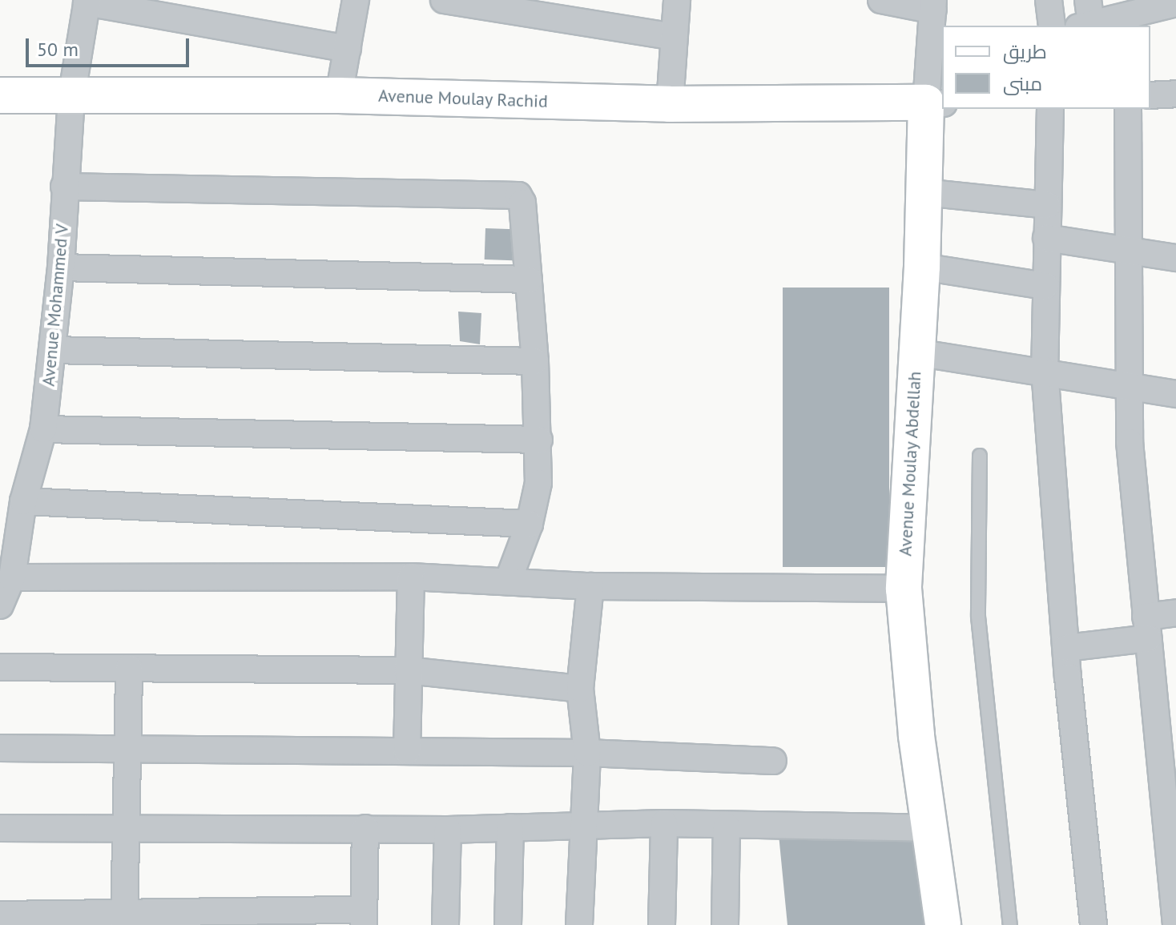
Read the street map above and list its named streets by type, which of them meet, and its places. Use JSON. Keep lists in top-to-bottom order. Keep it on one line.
{"streets":{"street":["Avenue Moulay Rachid","Avenue Mohammed V","Avenue Moulay Abdellah"]},"crossings":[["Avenue Moulay Rachid","Avenue Mohammed V"],["Avenue Moulay Rachid","Avenue Moulay Abdellah"]],"legend":["طريق","مبنى"],"scale_bar":"50 m"}
